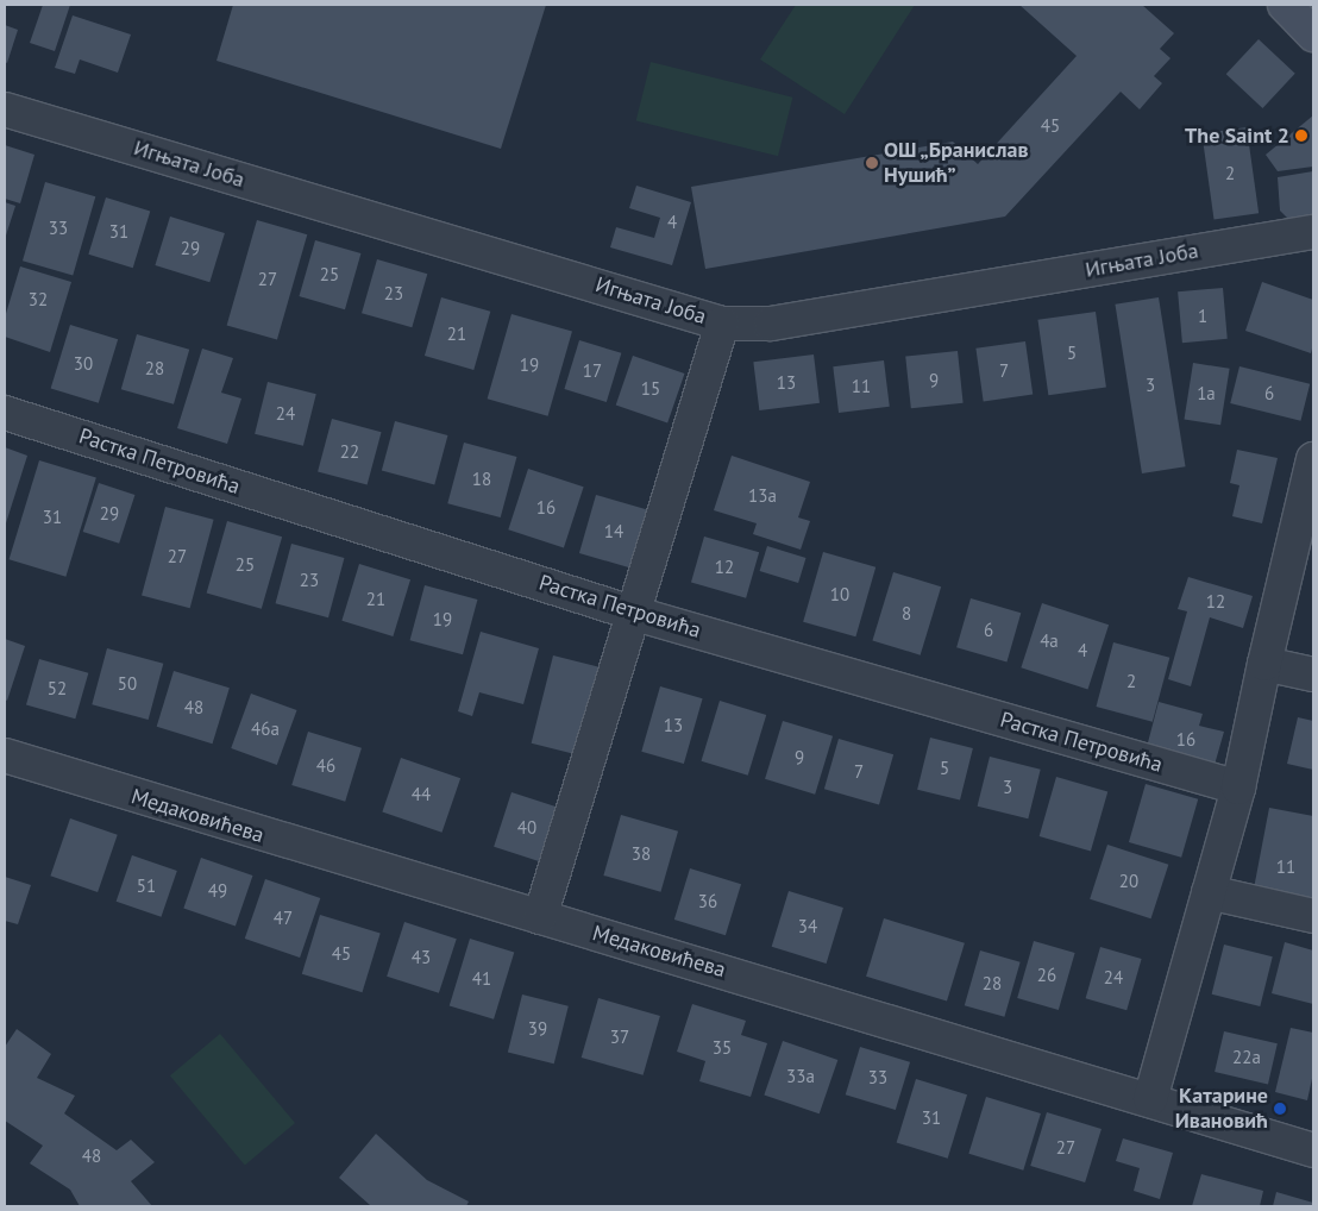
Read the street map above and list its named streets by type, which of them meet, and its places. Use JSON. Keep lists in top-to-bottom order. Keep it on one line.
{"streets":{"street":["Игњата Јоба","Растка Петровића","Медаковићева"]},"places":["The Saint 2","ОШ „Бранислав Нушић”","Катарине Ивановић"],"house_numbers":["45","2","4","33","31","29","25","27","23","32","1","21","5","30","19","28","17","7","9","13","3","11","15","1a","6","24","22","18","13a","16","29","31","14","27","25","12","23","10","21","12","8","19","6","4a","4","2","50","52","48","13","46a","16","9","46","5","7","3","44","40","38","11","20","51","49","36","47","34","45","43","26","24","41","28","39","37","35","22a","33a","33","31","27","48"]}
